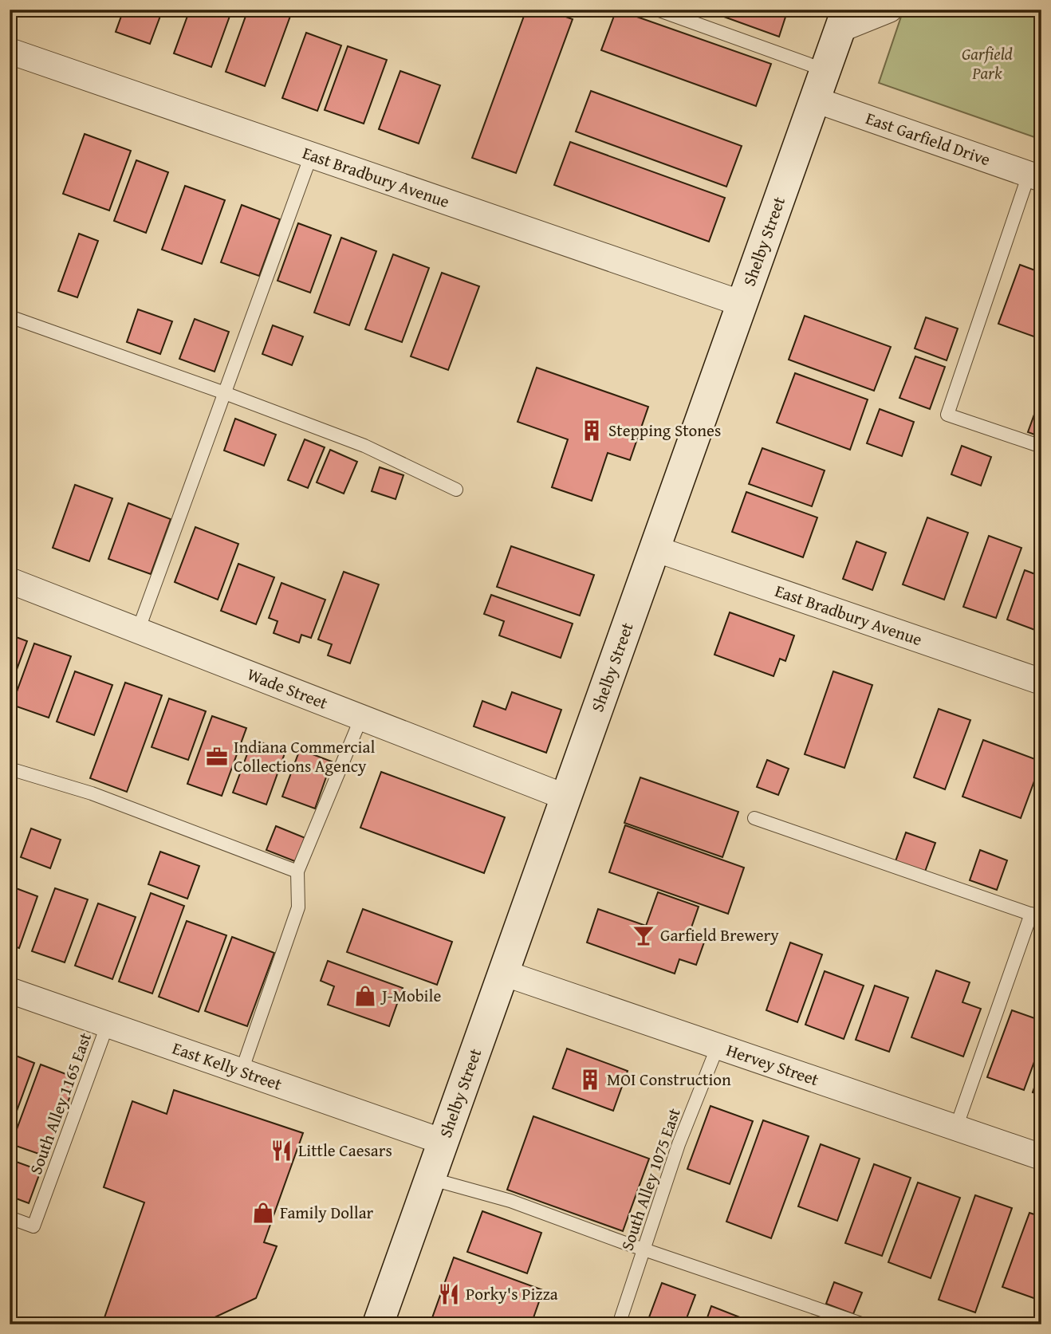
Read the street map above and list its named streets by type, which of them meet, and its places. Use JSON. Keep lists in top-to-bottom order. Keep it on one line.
{"streets":{"main road":["Shelby Street"],"street":["East Garfield Drive","East Bradbury Avenue","Wade Street","Hervey Street","East Kelly Street"],"lane":["South Alley 1165 East","South Alley 1075 East"]},"crossings":[["East Garfield Drive","Shelby Street"],["East Bradbury Avenue","Shelby Street"],["Shelby Street","Wade Street"],["Shelby Street","Hervey Street"],["Shelby Street","East Kelly Street"],["Hervey Street","South Alley 1075 East"],["East Kelly Street","South Alley 1165 East"]],"parks":["Garfield Park"],"places":{"building":["Stepping Stones","MOI Construction"],"office":["Indiana Commercial Collections Agency"],"bar":["Garfield Brewery"],"shop":["J-Mobile","Family Dollar"],"restaurant":["Little Caesars","Porky's Pizza"]}}
